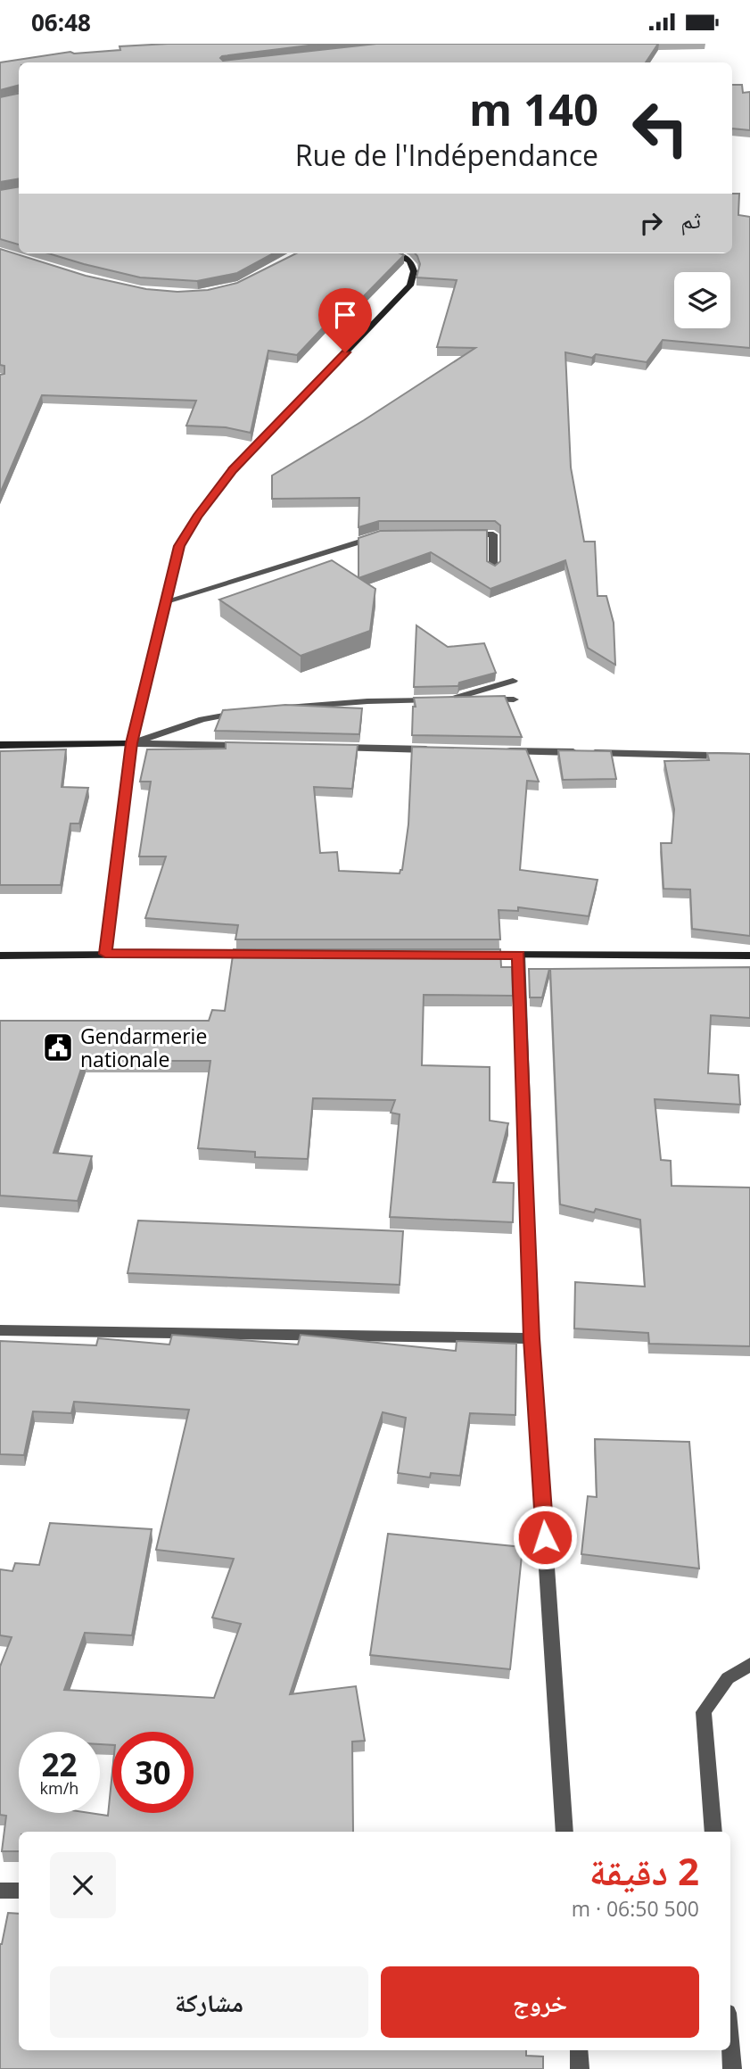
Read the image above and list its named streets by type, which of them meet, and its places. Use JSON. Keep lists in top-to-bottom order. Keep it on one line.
{"places":{"public building":["Gendarmerie nationale"]},"page":{"status":"06:48","turn":["140 m","Rue de l'Indépendance"],"then":"ثم","speed":"22 km/h","limit":"30","heading":["2 دقيقة","500 m · 06:50"],"buttons":["خروج","مشاركة"]}}
